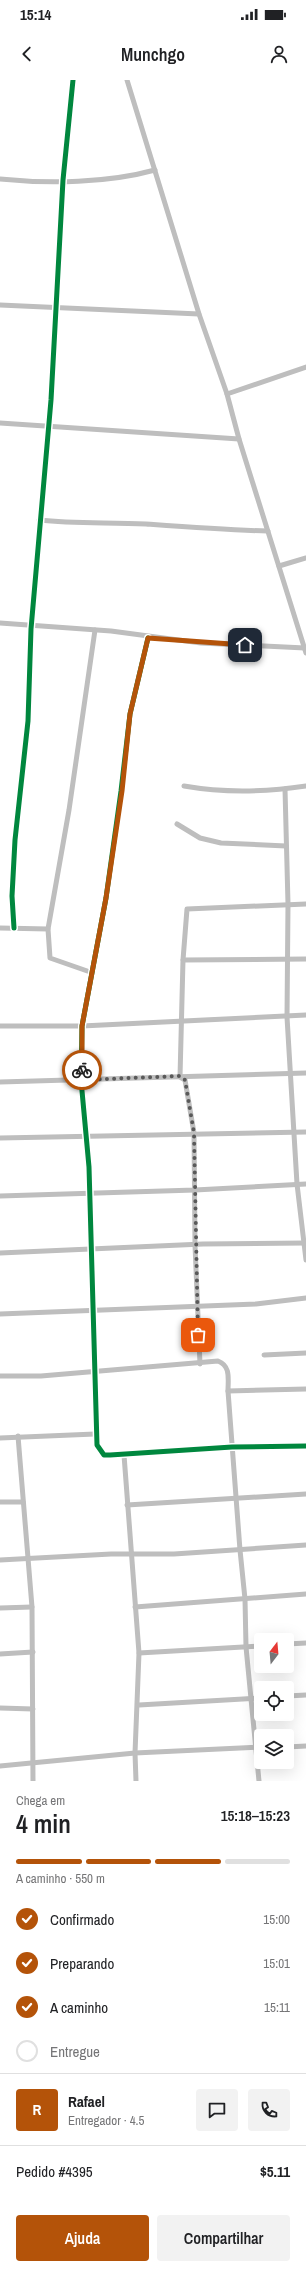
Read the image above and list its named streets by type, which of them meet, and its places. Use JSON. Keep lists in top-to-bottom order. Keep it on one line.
{"north":"top","page":{"status":"15:14","header":"Munchgo","heading":["4 min","Chega em","15:18–15:23"],"panel":["Rafael","Entregador · 4.5","Pedido #4395","$5.11"],"bar":"A caminho · 550 m","list":[["Confirmado","15:00"],["Preparando","15:01"],["A caminho","15:11"],"Entregue"],"round":"R","buttons":["Ajuda","Compartilhar"]}}
